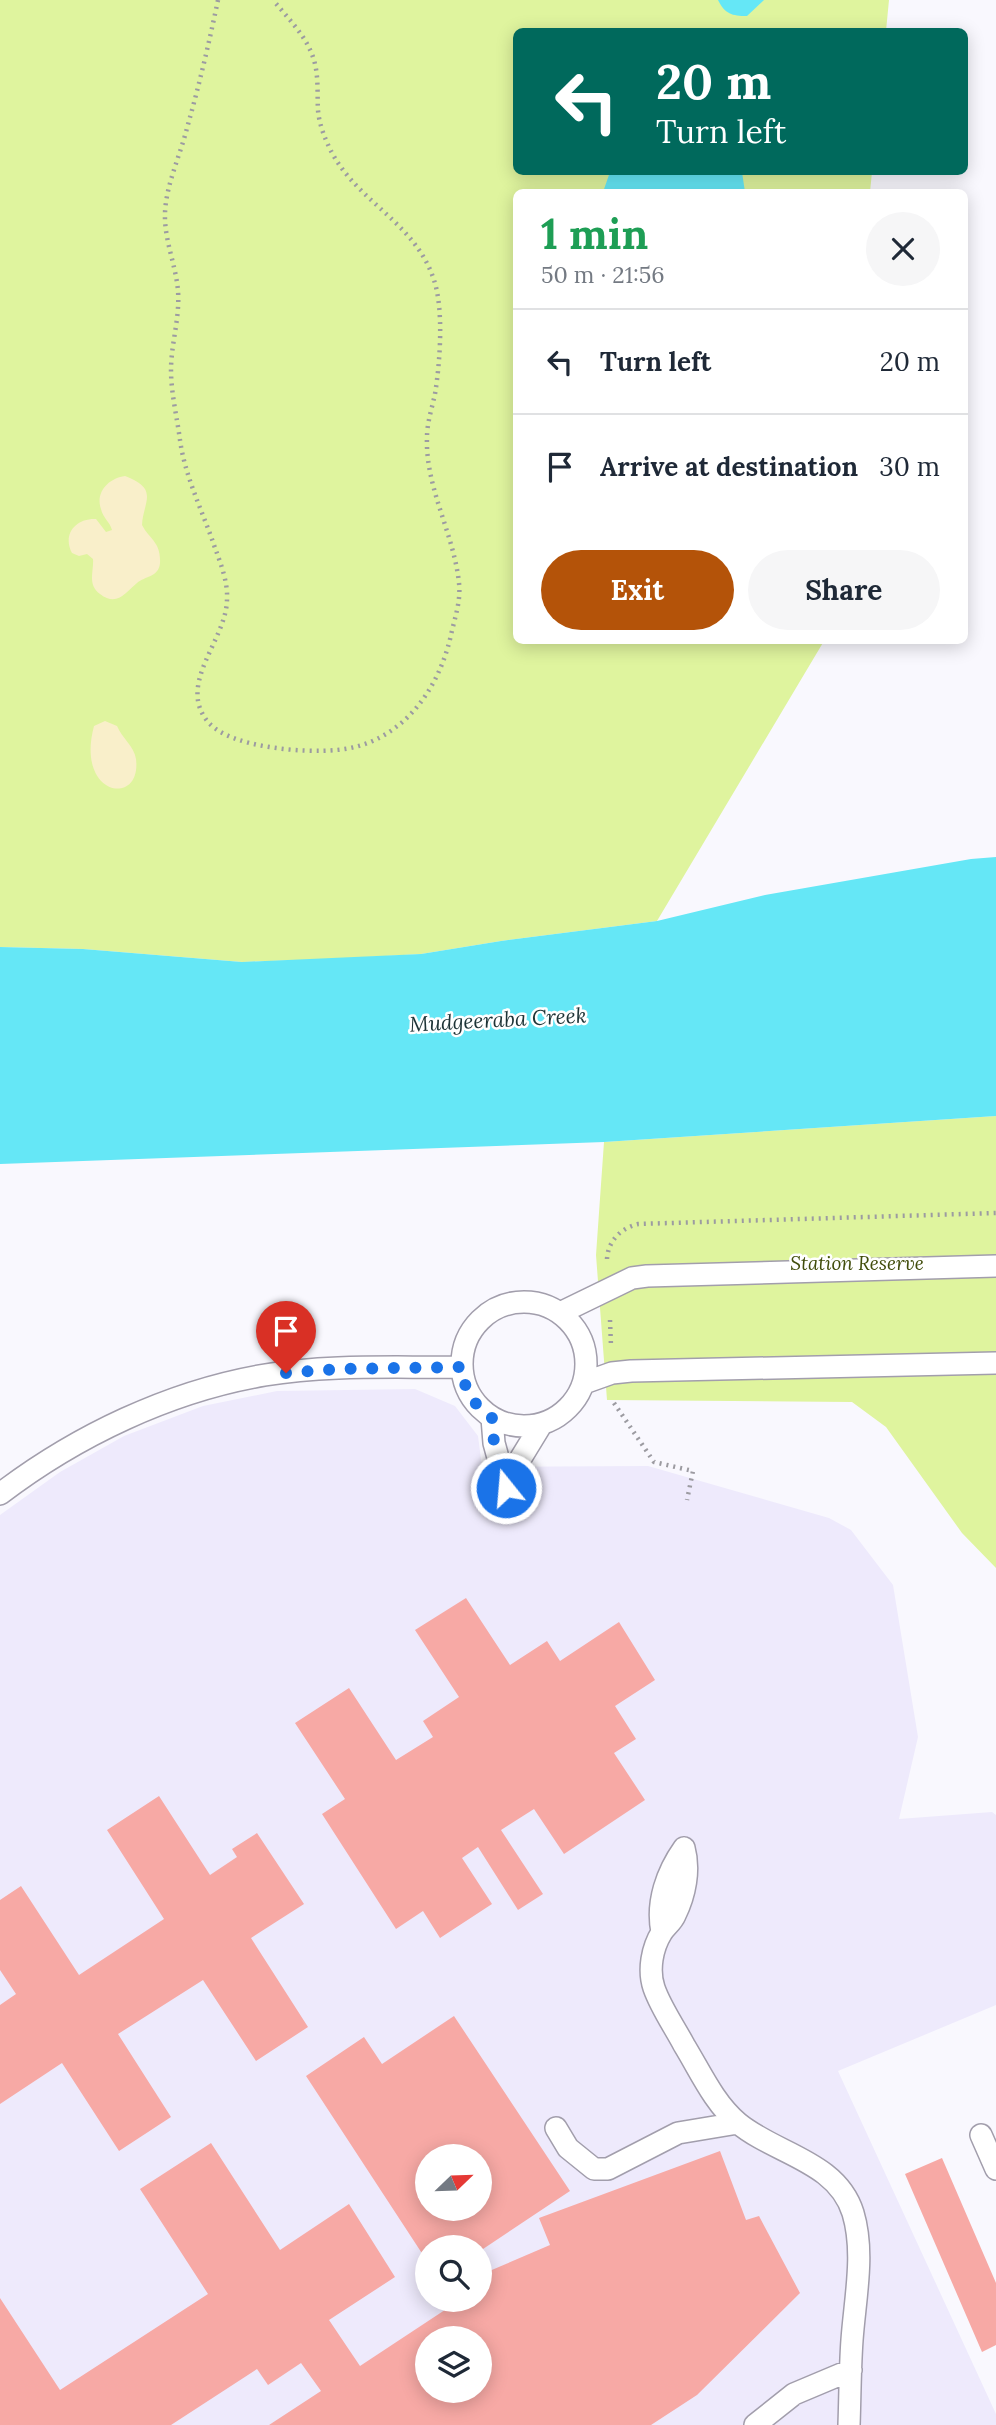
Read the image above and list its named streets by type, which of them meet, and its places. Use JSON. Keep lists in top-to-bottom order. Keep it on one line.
{"water":["Mudgeeraba Creek"],"parks":["Station Reserve"],"north":"top right","page":{"turn":["20 m","Turn left"],"heading":["1 min","50 m · 21:56"],"list":[{"name":"Turn left","value":"20 m"},{"name":"Arrive at destination","value":"30 m"}],"buttons":["Exit","Share"]}}
